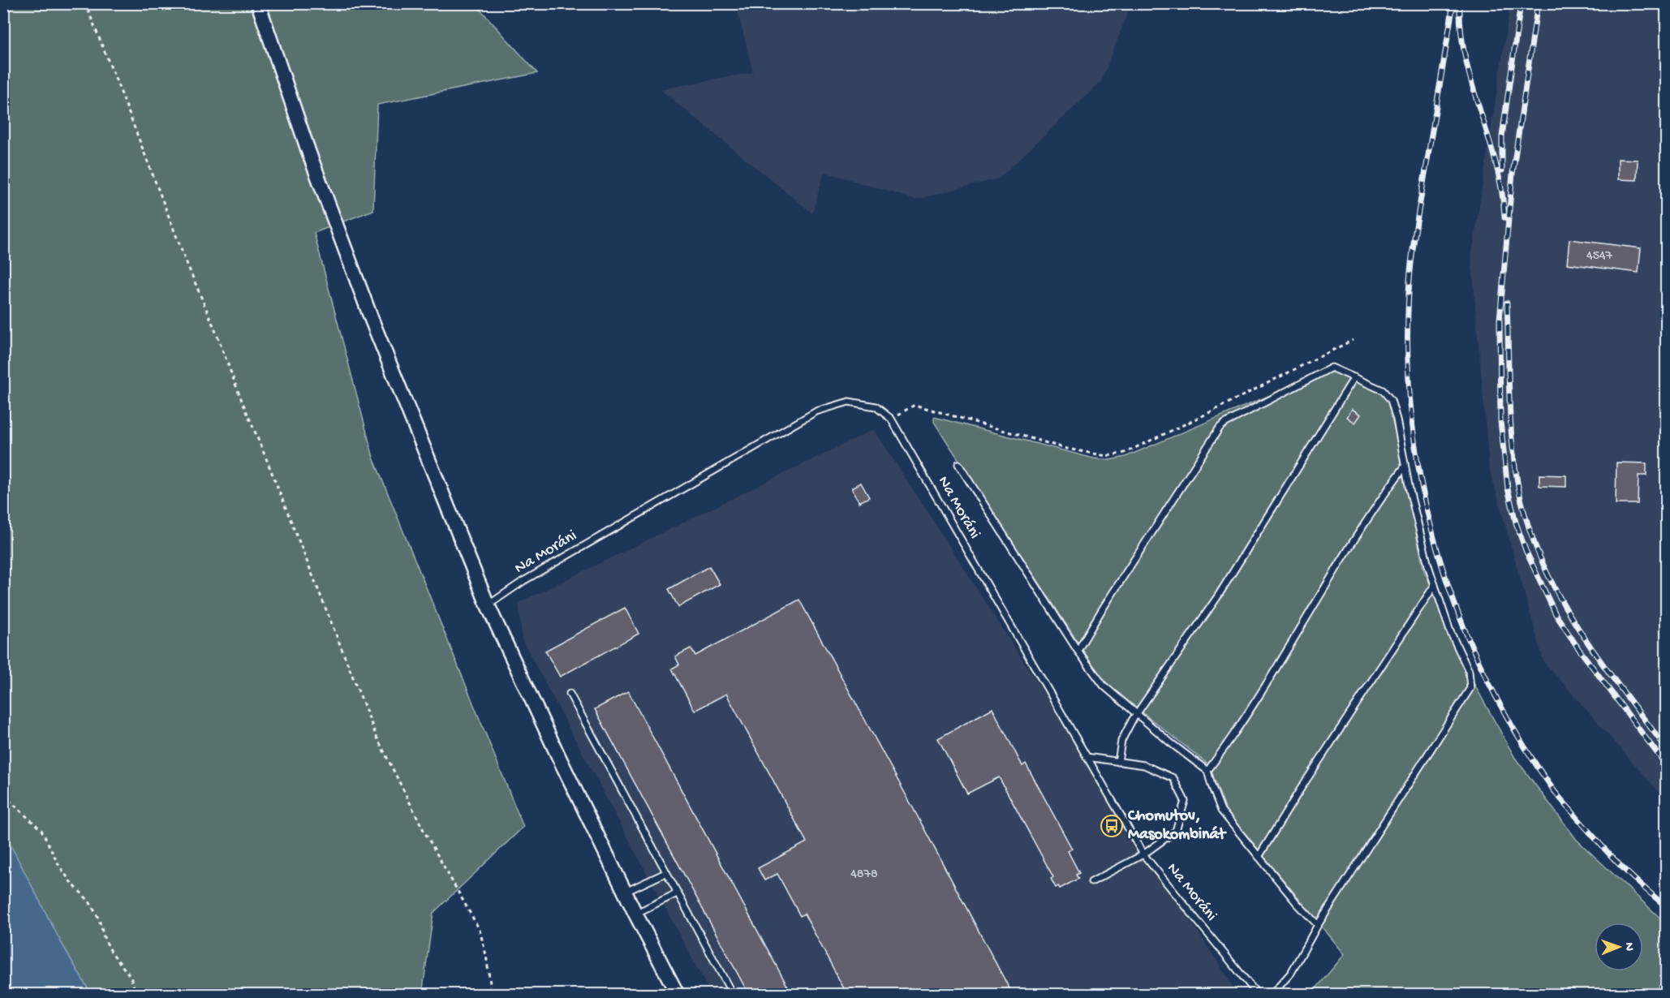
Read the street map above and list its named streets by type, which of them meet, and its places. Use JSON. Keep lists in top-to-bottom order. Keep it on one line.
{"streets":{"lane":["Na Moráni"]},"places":{"bus stop":["Chomutov, Masokombinát"]},"house_numbers":["4547","4878"],"north":"right"}
